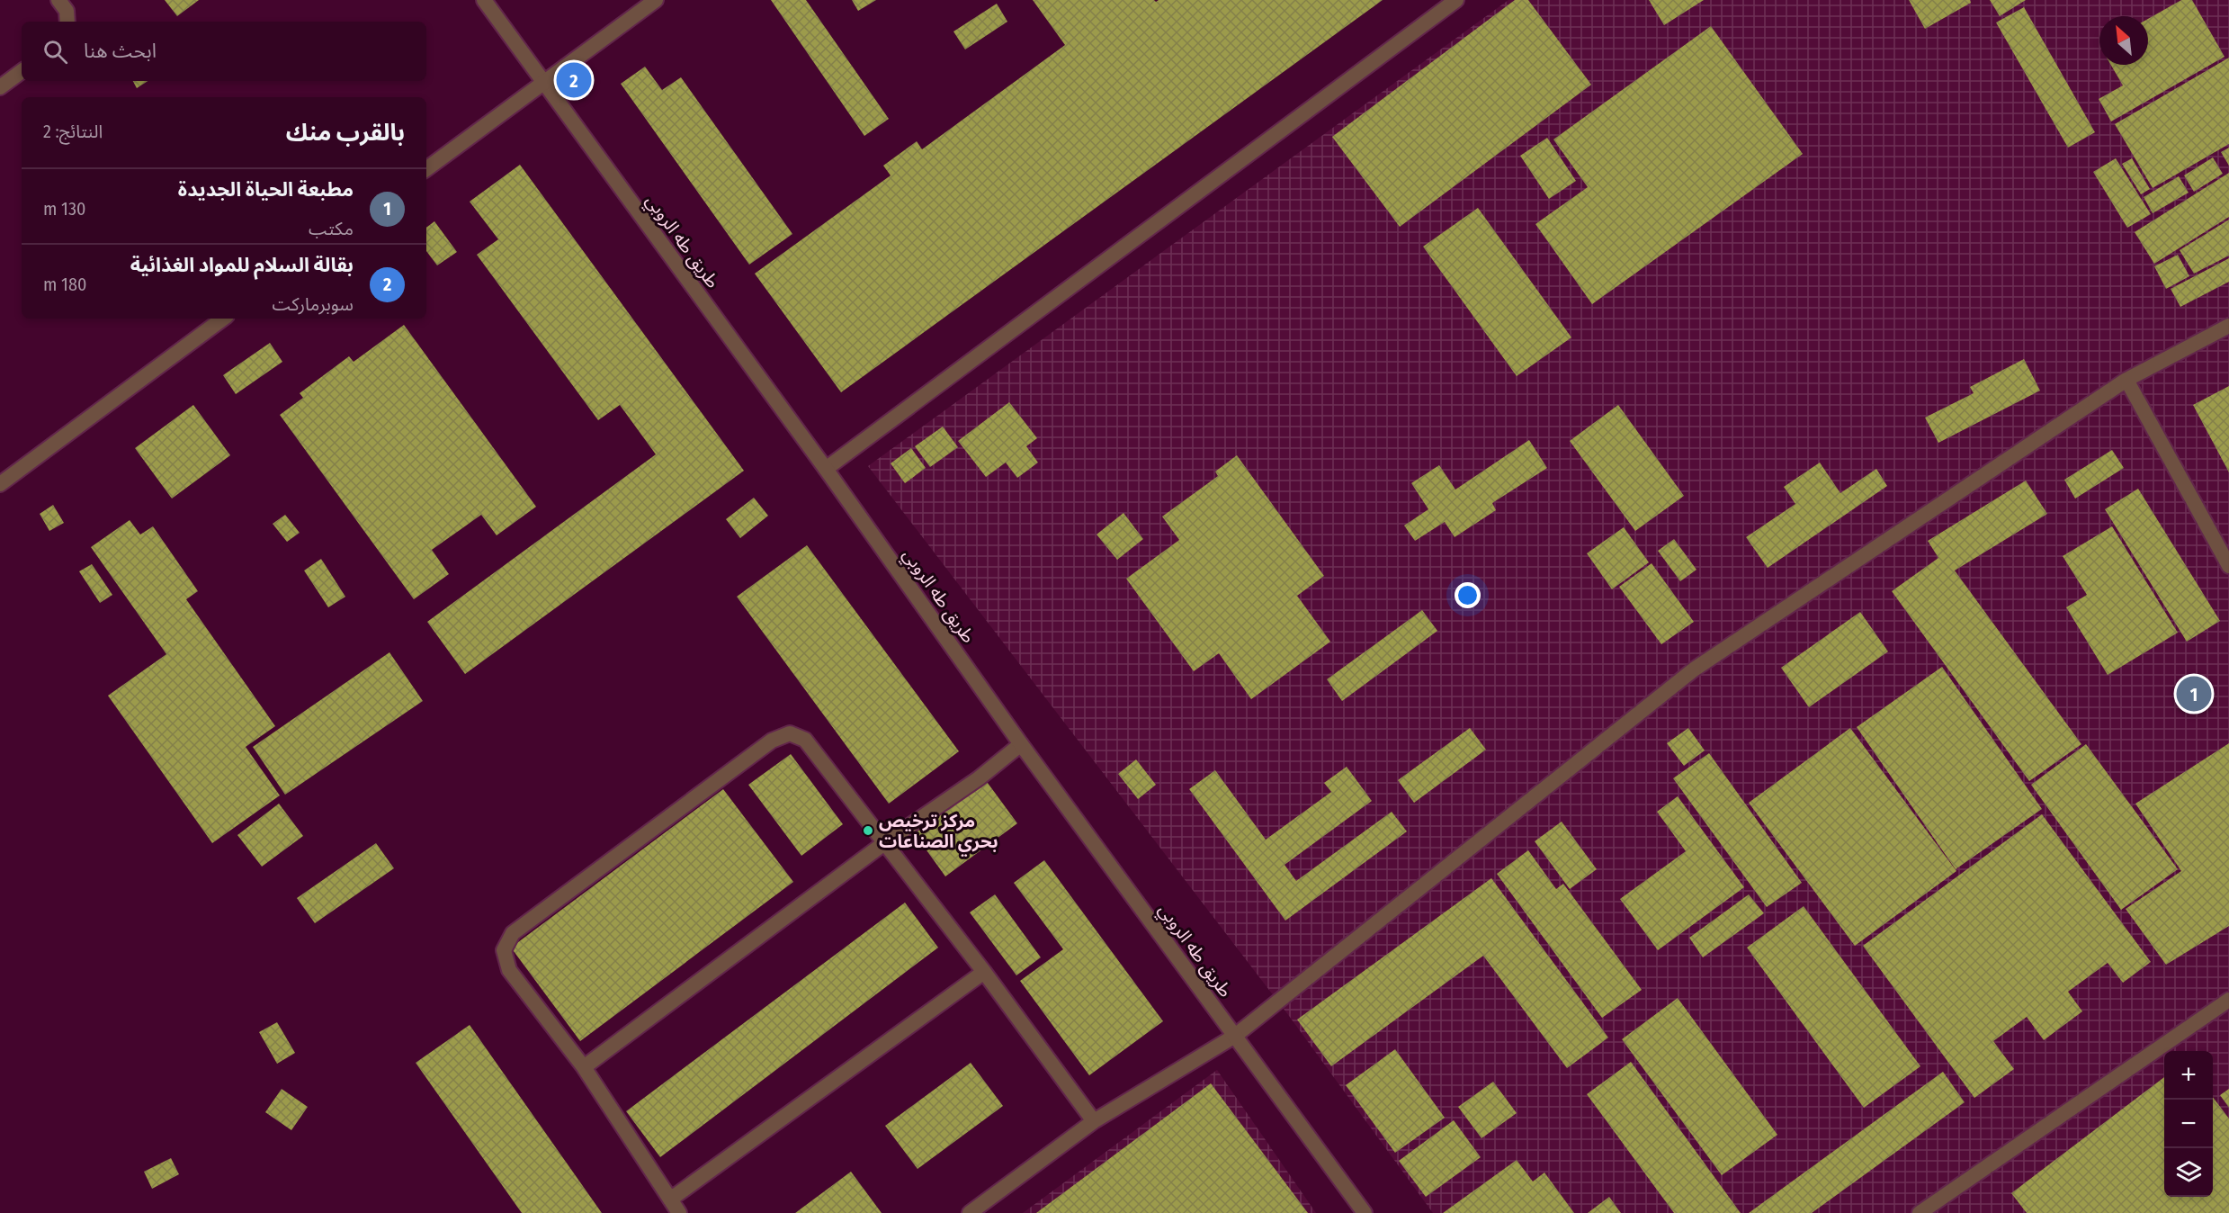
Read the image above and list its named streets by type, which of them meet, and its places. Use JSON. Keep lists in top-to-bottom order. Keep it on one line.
{"streets":{"street":["طريق طه الروبي"]},"places":["مركز ترخيص بحري الصناعات"],"north":"top left","page":{"search":"ابحث هنا","pins":["2","1"],"heading":["بالقرب منك","النتائج: 2"],"list":[{"mark":"1","name":"مطبعة الحياة الجديدة","note":"مكتب","value":"130 m"},{"mark":"2","name":"بقالة السلام للمواد الغذائية","note":"سوبرماركت","value":"180 m"}],"map_buttons":["+","−"]}}
